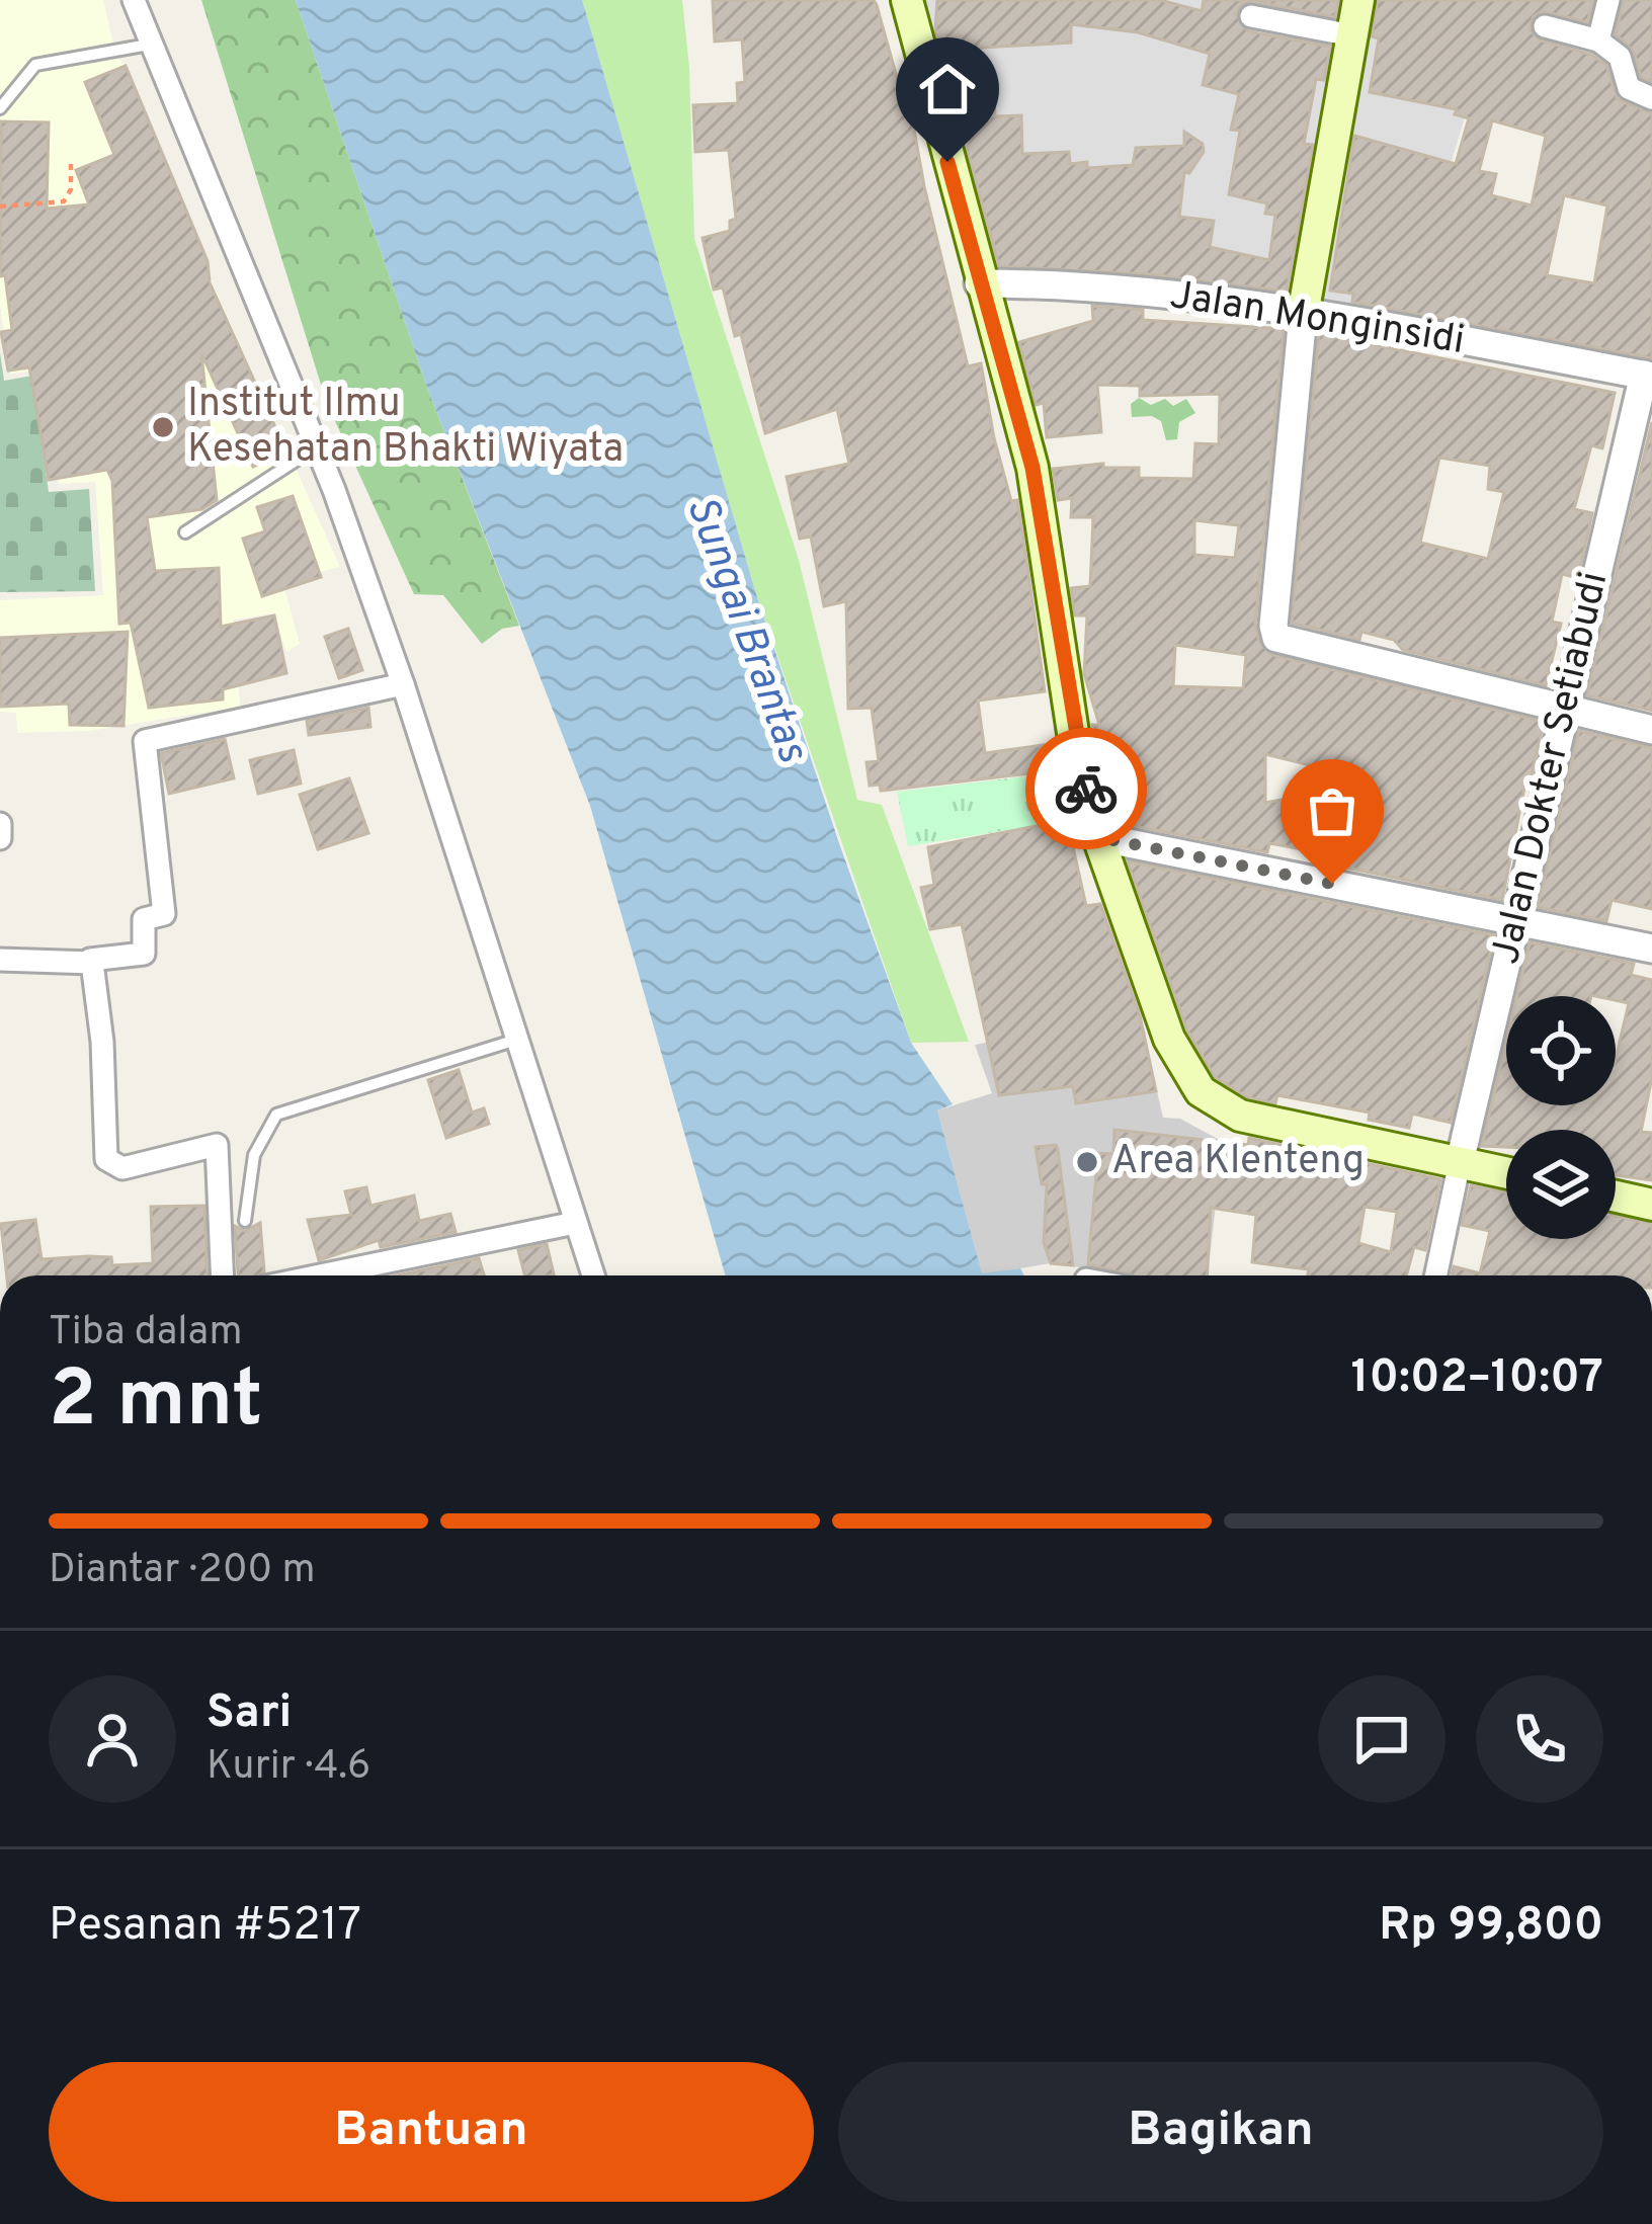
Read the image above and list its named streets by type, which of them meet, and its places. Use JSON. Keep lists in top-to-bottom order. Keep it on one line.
{"streets":{"street":["Jalan Monginsidi","Jalan Dokter Setiabudi"]},"crossings":[["Jalan Monginsidi","Jalan Dokter Setiabudi"]],"water":["Sungai Brantas"],"places":["Institut Ilmu Kesehatan Bhakti Wiyata","Area Klenteng"],"page":{"heading":["2 mnt","Tiba dalam","10:02–10:07"],"panel":["Sari","Kurir · 4.6","Pesanan #5217","Rp 99,800"],"bar":"Diantar · 200 m","buttons":["Bantuan","Bagikan"]}}
